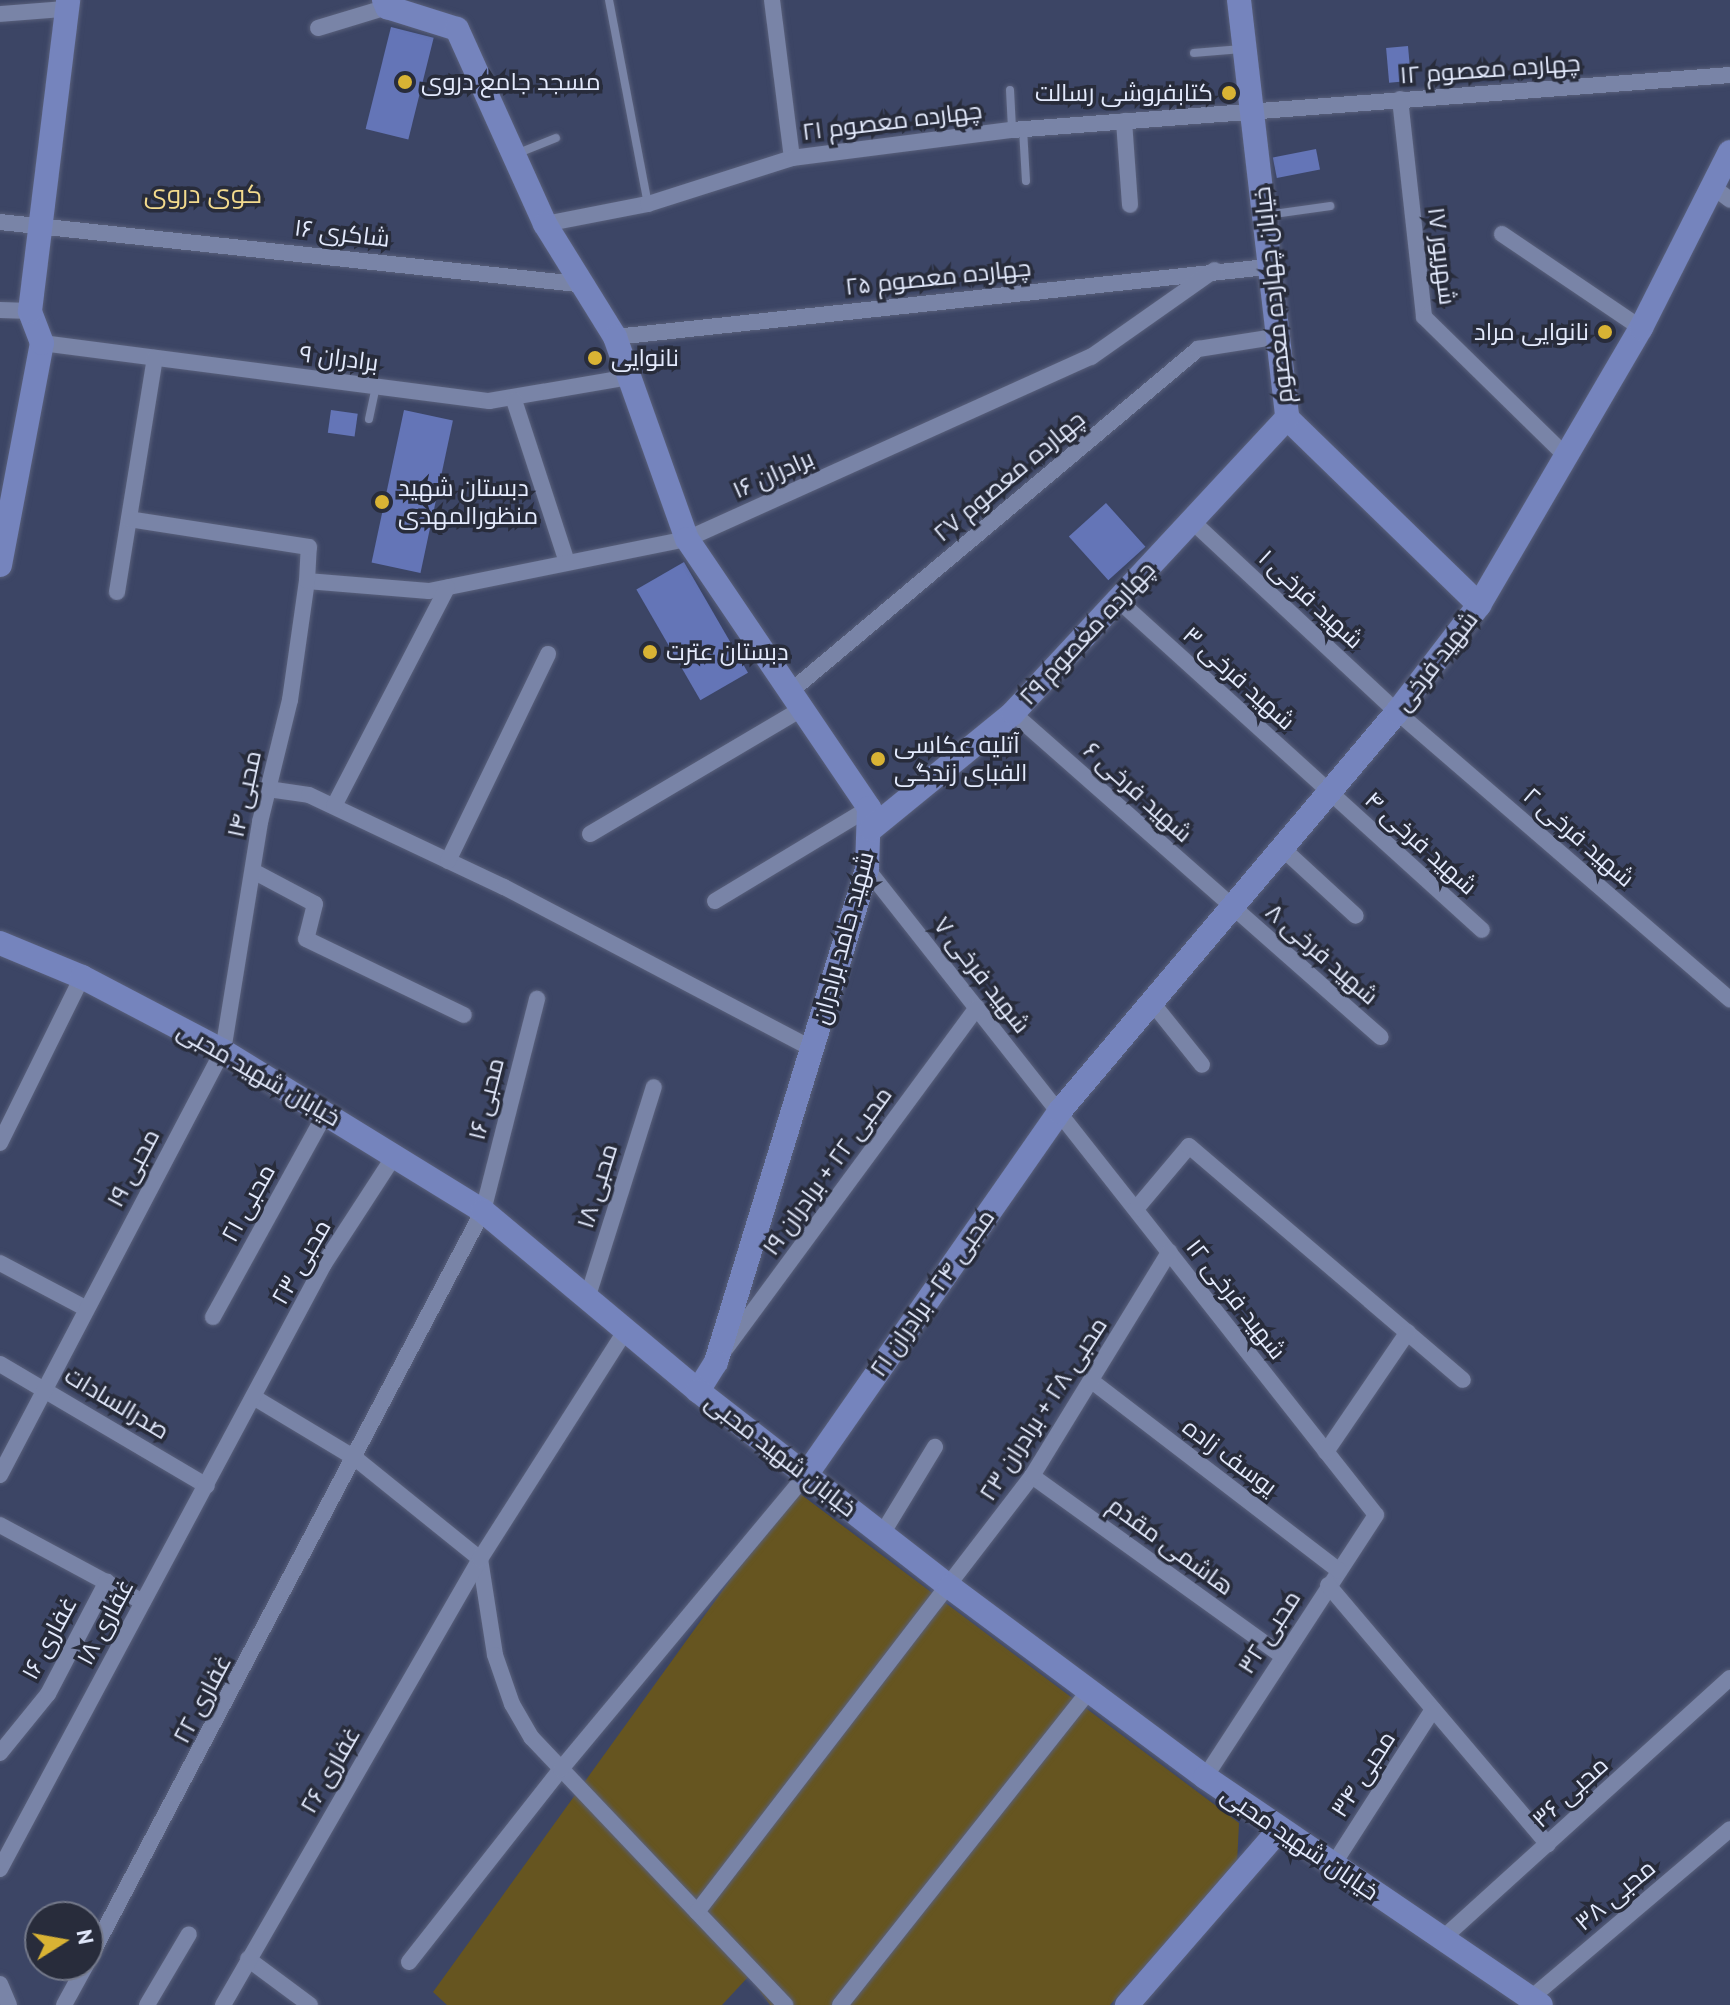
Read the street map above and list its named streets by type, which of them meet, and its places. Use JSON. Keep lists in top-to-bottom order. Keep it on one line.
{"streets":{"street":["چهارده معصوم ۱۲","چهارده معصوم ۲۱","شاکری ۱۶","۱۷ شهریور","چهارده معصوم ۲۵","خیابان چهارده معصوم","برادران ۹","برادران ۱۶","چهارده معصوم ۲۷","شهید فرخی ۱","چهارده معصوم ۲۹","شهید فرخی","شهید فرخی ۳","شهید فرخی ۶","محبی ۱۴","شهید فرخی ۲","شهید فرخی ۴","شهید حامد برادران","شهید فرخی ۸","شهید فرخی ۷","خیابان شهید محبی","محبی ۱۶","محبی ۱۹","محبی ۲۲ + برادران ۱۹","محبی ۱۸","محبی ۲۱","محبی ۲۳","محبی ۲۴ - برادران ۲۱","شهید فرخی ۱۲","صدرالسادات","محبی ۲۸ + برادران ۲۳","یوسف زاده","هاشمی مقدم","غفاری ۱۸","محبی ۳۲","غفاری ۱۶","غفاری ۲۲","غفاری ۲۶","محبی ۳۴","محبی ۳۶","محبی ۳۸"]},"crossings":[["چهارده معصوم ۱۲","چهارده معصوم ۲۱"],["چهارده معصوم ۱۲","۱۷ شهریور"],["چهارده معصوم ۱۲","خیابان چهارده معصوم"],["چهارده معصوم ۲۱","خیابان چهارده معصوم"],["۱۷ شهریور","شهید فرخی"],["چهارده معصوم ۲۵","خیابان چهارده معصوم"],["چهارده معصوم ۲۵","برادران ۱۶"],["خیابان چهارده معصوم","چهارده معصوم ۲۷"],["خیابان چهارده معصوم","چهارده معصوم ۲۹"],["خیابان چهارده معصوم","شهید فرخی"],["برادران ۱۶","محبی ۱۴"],["شهید فرخی ۱","چهارده معصوم ۲۹"],["شهید فرخی ۱","شهید فرخی"],["شهید فرخی ۱","شهید فرخی ۲"],["چهارده معصوم ۲۹","شهید فرخی ۳"],["چهارده معصوم ۲۹","شهید فرخی ۶"],["چهارده معصوم ۲۹","شهید حامد برادران"],["شهید فرخی","شهید فرخی ۳"],["شهید فرخی","شهید فرخی ۶"],["شهید فرخی","شهید فرخی ۲"],["شهید فرخی","شهید فرخی ۴"],["شهید فرخی","شهید فرخی ۸"],["شهید فرخی","شهید فرخی ۷"],["شهید فرخی","محبی ۲۴ - برادران ۲۱"],["شهید فرخی","شهید فرخی ۱۲"],["شهید فرخی ۳","شهید فرخی ۴"],["شهید فرخی ۶","شهید فرخی ۸"],["محبی ۱۴","خیابان شهید محبی"],["محبی ۱۴","محبی ۱۹"],["شهید حامد برادران","شهید فرخی ۷"],["شهید حامد برادران","خیابان شهید محبی"],["شهید حامد برادران","محبی ۲۲ + برادران ۱۹"],["شهید فرخی ۷","محبی ۲۲ + برادران ۱۹"],["شهید فرخی ۷","محبی ۲۴ - برادران ۲۱"],["شهید فرخی ۷","شهید فرخی ۱۲"],["خیابان شهید محبی","محبی ۱۶"],["خیابان شهید محبی","محبی ۱۹"],["خیابان شهید محبی","محبی ۱۸"],["خیابان شهید محبی","محبی ۲۱"],["خیابان شهید محبی","محبی ۲۳"],["خیابان شهید محبی","محبی ۲۴ - برادران ۲۱"],["خیابان شهید محبی","محبی ۲۸ + برادران ۲۳"],["خیابان شهید محبی","محبی ۳۲"],["خیابان شهید محبی","غفاری ۲۶"],["خیابان شهید محبی","محبی ۳۴"],["خیابان شهید محبی","محبی ۳۶"],["خیابان شهید محبی","محبی ۳۸"],["محبی ۱۶","غفاری ۲۲"],["محبی ۱۹","صدرالسادات"],["محبی ۲۳","غفاری ۱۸"],["محبی ۲۴ - برادران ۲۱","شهید فرخی ۱۲"],["شهید فرخی ۱۲","محبی ۲۸ + برادران ۲۳"],["شهید فرخی ۱۲","محبی ۳۲"],["صدرالسادات","غفاری ۱۸"],["محبی ۲۸ + برادران ۲۳","یوسف زاده"],["محبی ۲۸ + برادران ۲۳","هاشمی مقدم"],["یوسف زاده","محبی ۳۲"],["هاشمی مقدم","محبی ۳۲"]],"districts":["کوی دروی"],"places":["مسجد جامع دروی","کتابفروشی رسالت","نانوایی مراد","نانوایی","دبستان شهید منظورالمهدی","دبستان عترت","آتلیه عکاسی الفبای زندگی"],"north":"right"}
